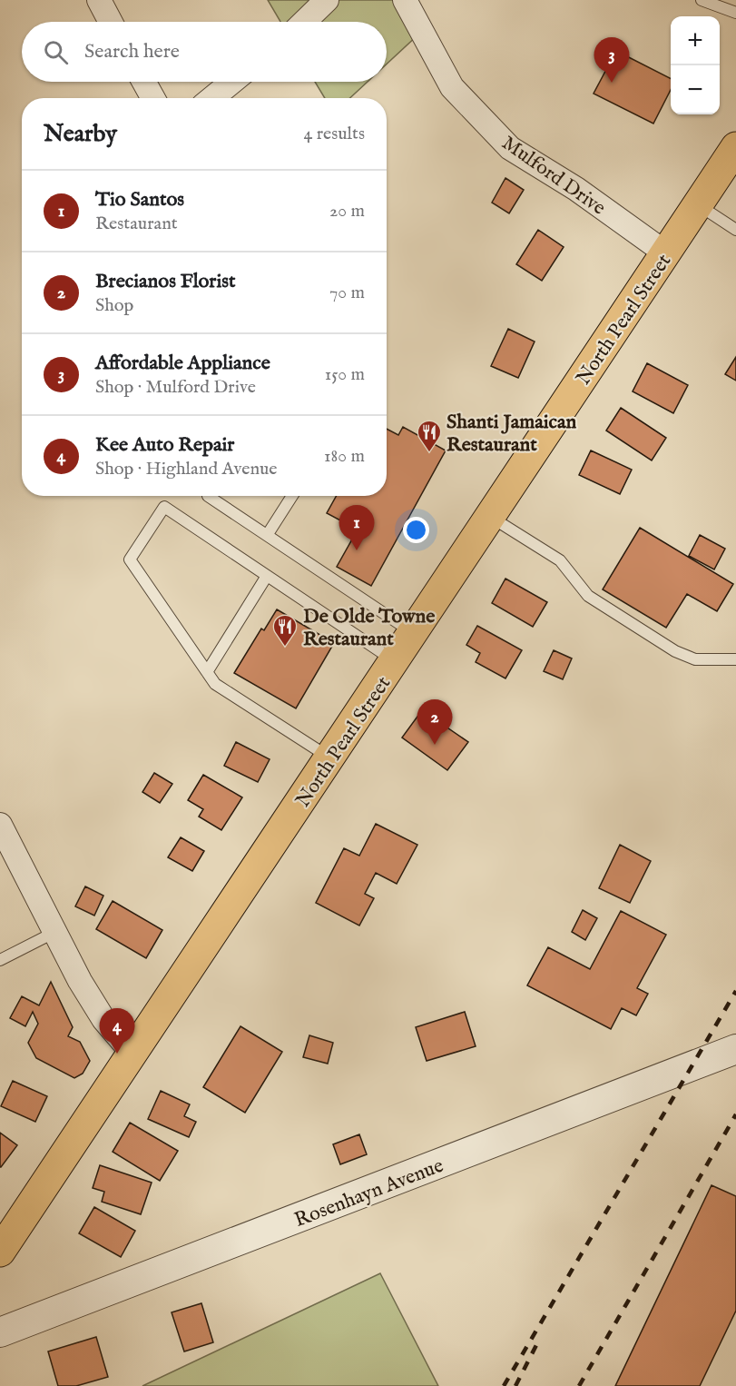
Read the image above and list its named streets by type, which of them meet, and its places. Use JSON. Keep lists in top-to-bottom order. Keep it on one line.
{"streets":{"main road":["North Pearl Street"],"street":["Mulford Drive","Rosenhayn Avenue"]},"crossings":[["Mulford Drive","North Pearl Street"]],"places":{"restaurant":["Shanti Jamaican Restaurant","De Olde Towne Restaurant"]},"page":{"map_buttons":["+","−"],"search":"Search here","pins":["3","1","2","4"],"heading":["Nearby","4 results"],"list":[{"mark":"1","name":"Tio Santos","note":"Restaurant","value":"20 m"},{"mark":"2","name":"Brecianos Florist","note":"Shop","value":"70 m"},{"mark":"3","name":"Affordable Appliance","note":"Shop · Mulford Drive","value":"150 m"},{"mark":"4","name":"Kee Auto Repair","note":"Shop · Highland Avenue","value":"180 m"}]}}
